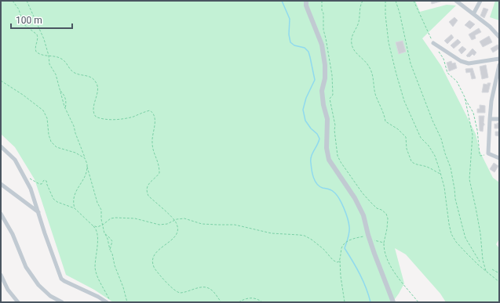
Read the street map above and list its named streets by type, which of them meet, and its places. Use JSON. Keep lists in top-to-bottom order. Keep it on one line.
{"scale_bar":"100 m"}
